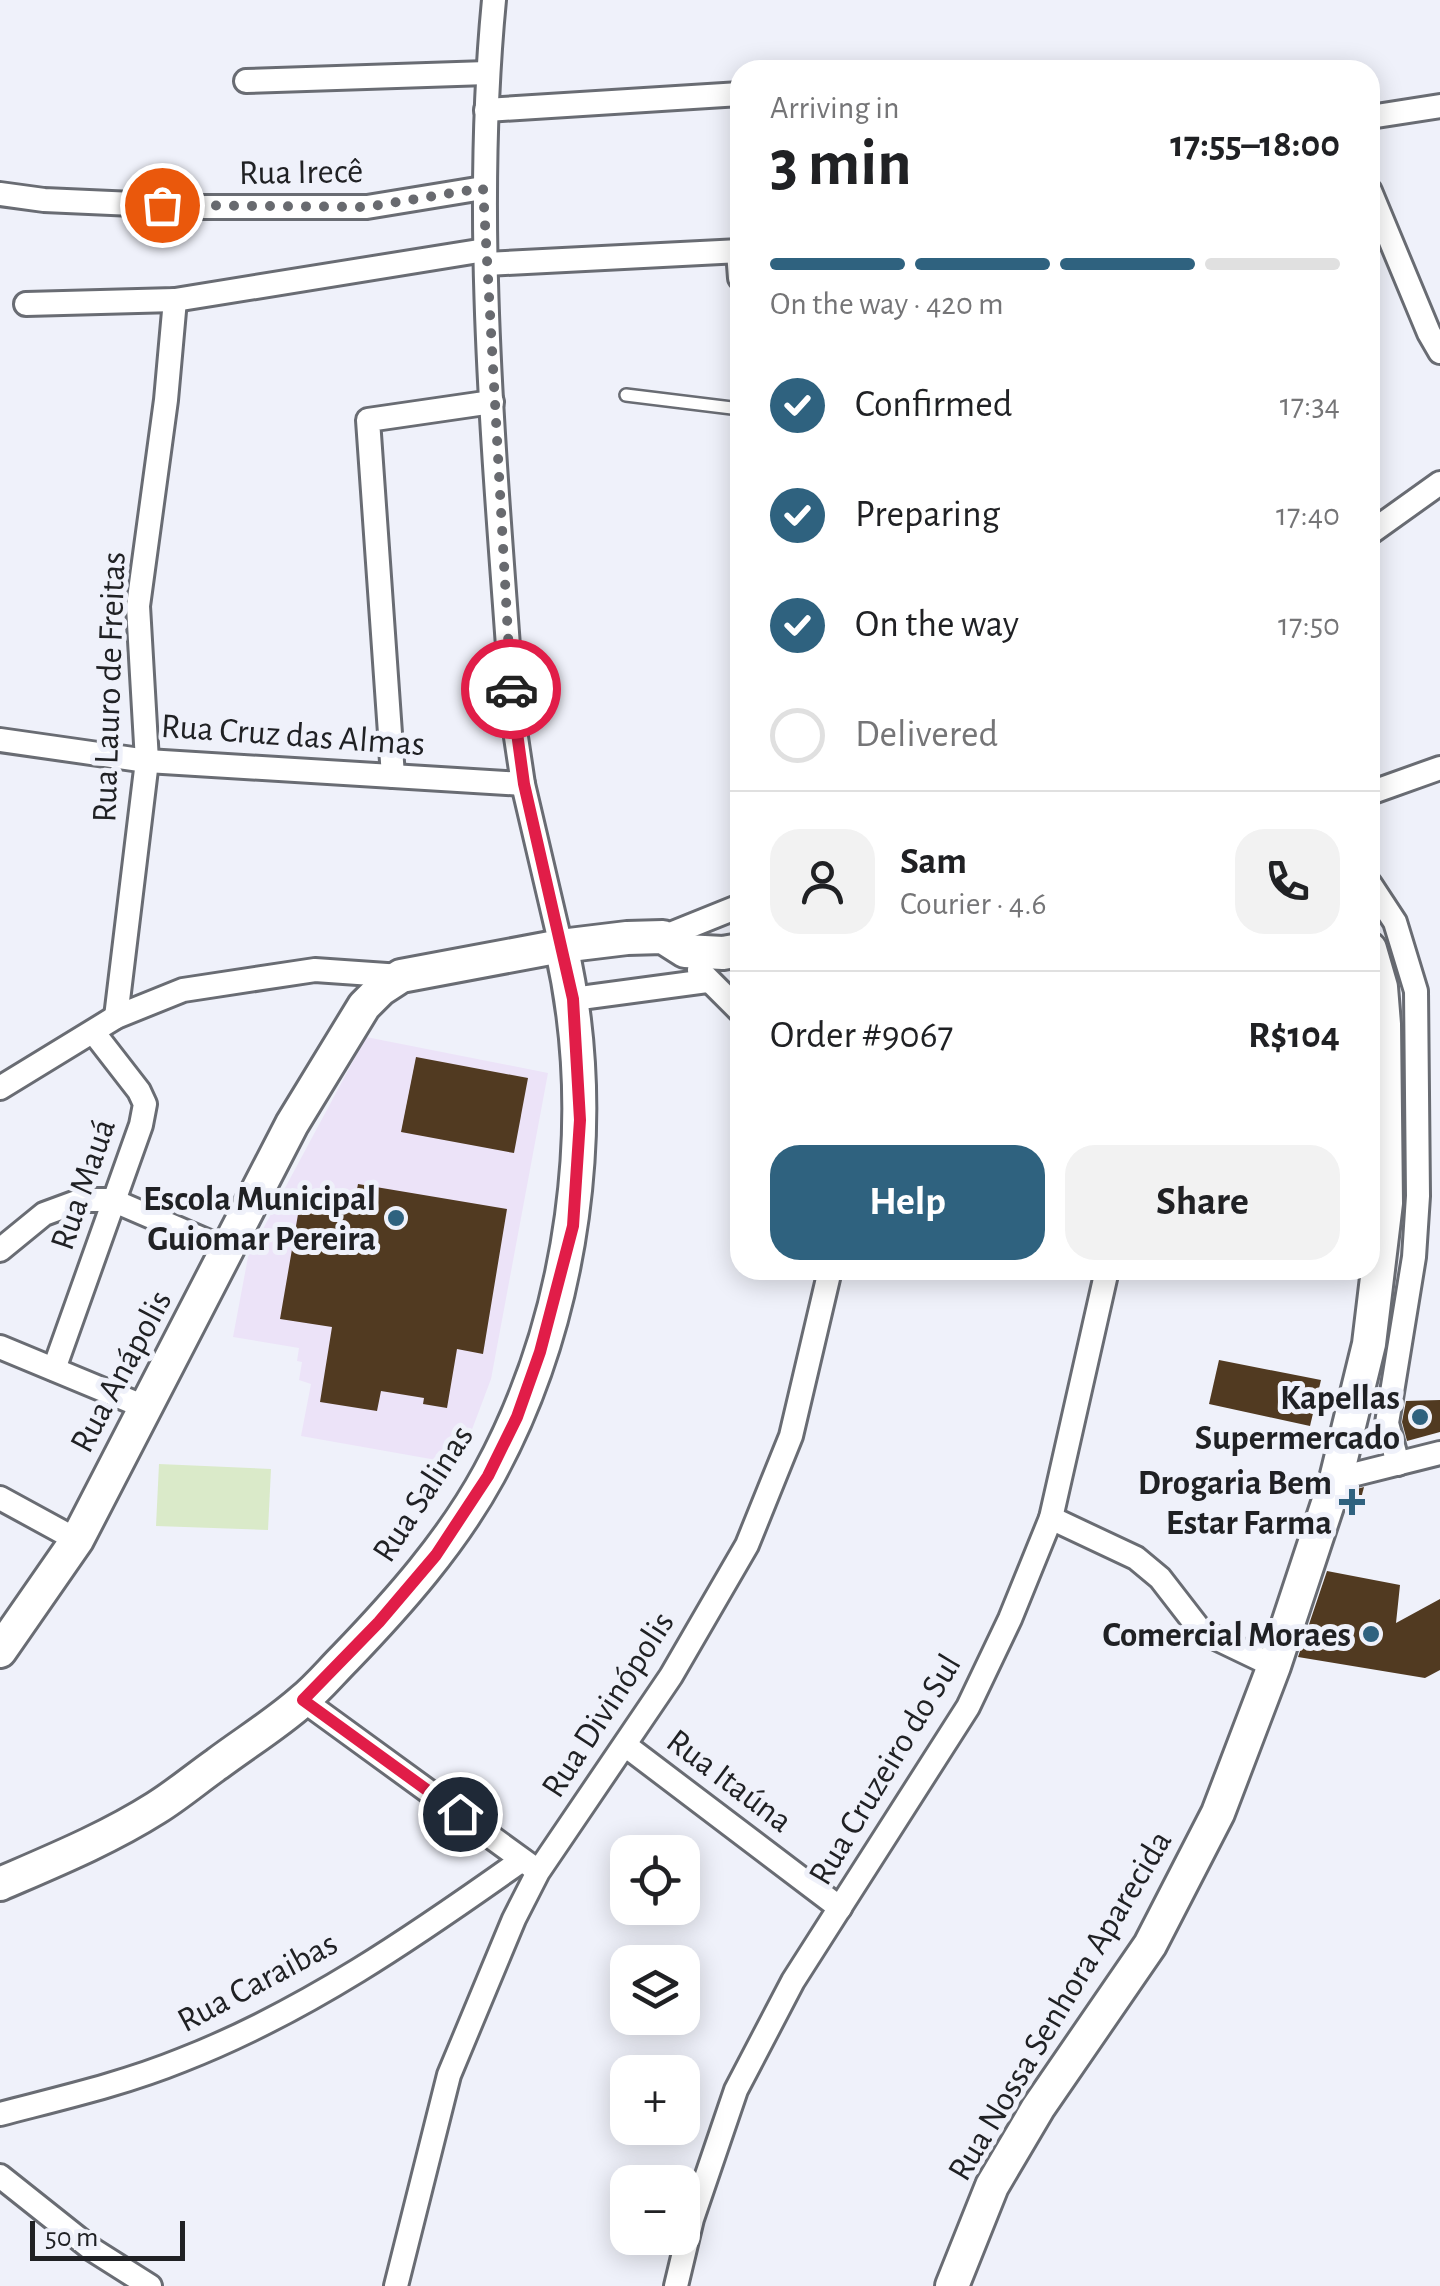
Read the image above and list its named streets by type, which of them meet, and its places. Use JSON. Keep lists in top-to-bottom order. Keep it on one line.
{"streets":{"street":["Rua Irecê","Rua Lauro de Freitas","Rua Cruz das Almas","Rua Mauá","Rua Anápolis","Rua Salinas","Rua Divinópolis","Rua Cruzeiro do Sul","Rua Itaúna","Rua Caraibas","Rua Nossa Senhora Aparecida"]},"crossings":[["Rua Lauro de Freitas","Rua Cruz das Almas"],["Rua Divinópolis","Rua Itaúna"],["Rua Divinópolis","Rua Caraibas"],["Rua Cruzeiro do Sul","Rua Itaúna"]],"places":{"other":["Escola Municipal Guiomar Pereira","Kapellas Supermercado","Comercial Moraes"],"health":["Drogaria Bem Estar Farma"]},"scale_bar":"50 m","page":{"heading":["3 min","Arriving in","17:55–18:00"],"panel":["Sam","Courier · 4.6","Order #9067","R$104"],"bar":"On the way · 420 m","list":[["Confirmed","17:34"],["Preparing","17:40"],["On the way","17:50"],"Delivered"],"buttons":["Help","Share"],"map_buttons":["+","−"],"scale":"50 m"}}
